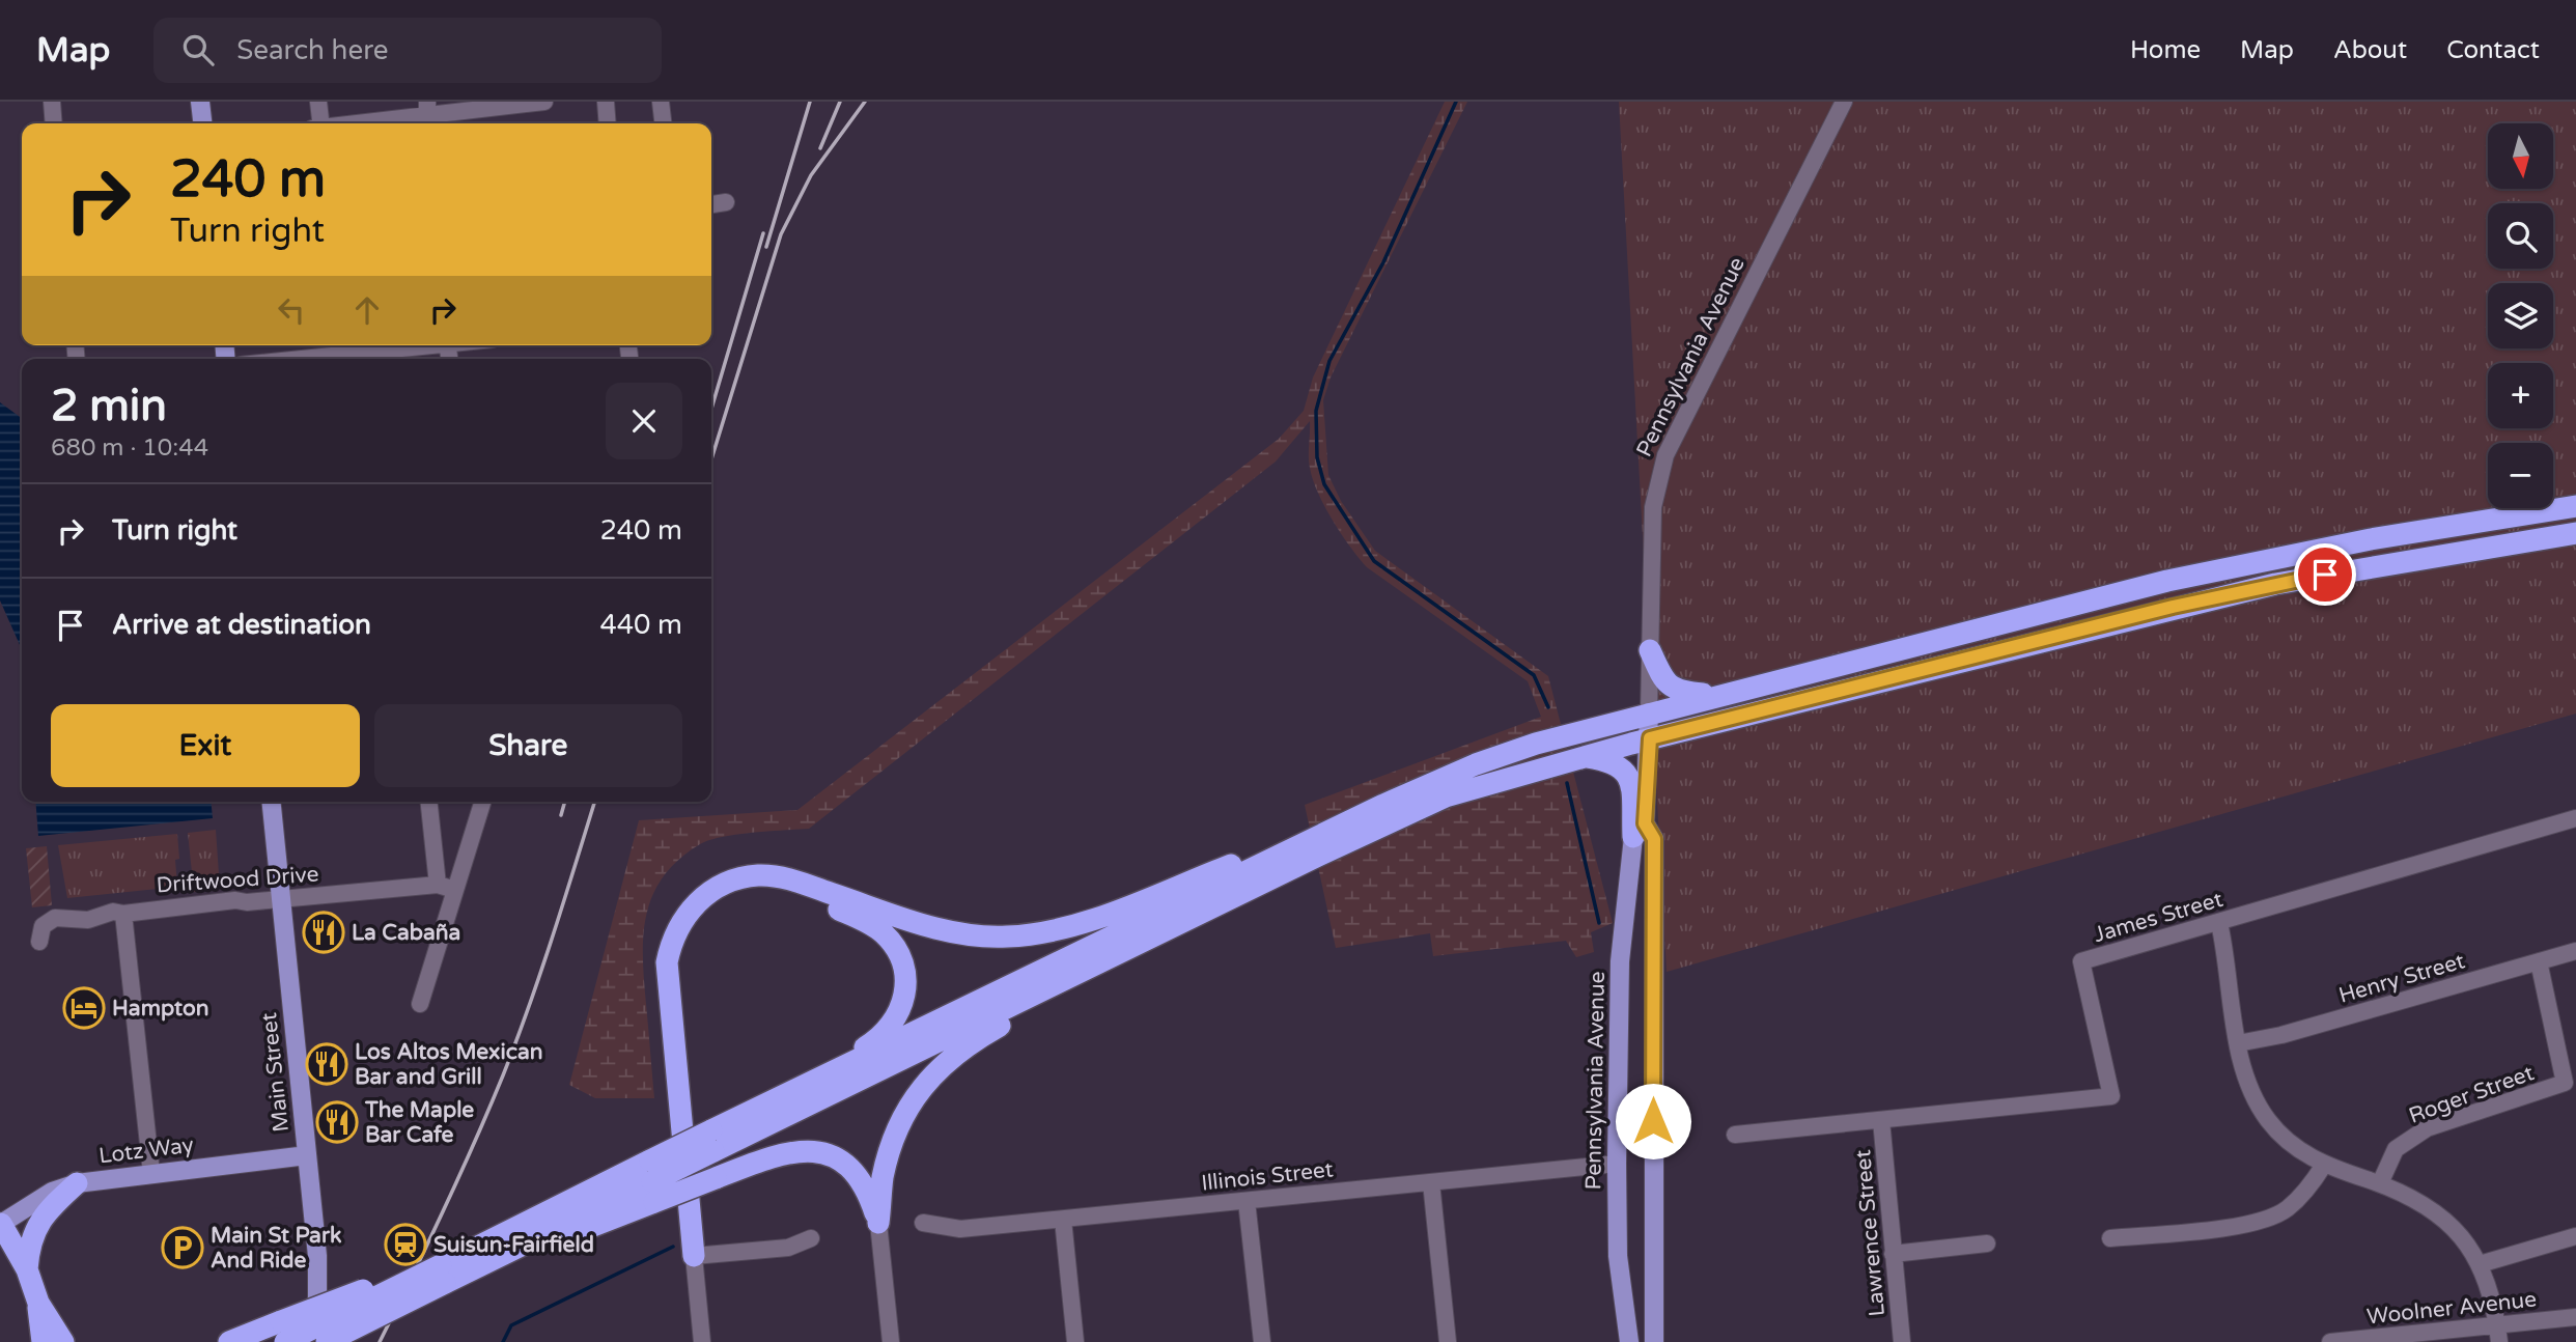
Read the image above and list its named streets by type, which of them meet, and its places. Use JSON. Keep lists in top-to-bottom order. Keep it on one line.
{"streets":{"main road":["Pennsylvania Avenue","Main Street","Lotz Way"],"street":["Driftwood Drive","James Street","Henry Street","Roger Street","Illinois Street","Lawrence Street","Woolner Avenue"]},"crossings":[["Pennsylvania Avenue","Illinois Street"],["Driftwood Drive","Main Street"],["James Street","Lawrence Street"],["Henry Street","Roger Street"],["Main Street","Lotz Way"]],"places":{"restaurant":["La Cabaña","Los Altos Mexican Bar and Grill","The Maple Bar Cafe"],"hotel":["Hampton"],"station":["Suisun-Fairfield"],"parking":["Main St Park And Ride"]},"north":"bottom","page":{"header":"Map","search":"Search here","nav":["Home","Map","About","Contact"],"map_buttons":["+","−"],"turn":["240 m","Turn right"],"heading":["2 min","680 m · 10:44"],"list":[{"name":"Turn right","value":"240 m"},{"name":"Arrive at destination","value":"440 m"}],"buttons":["Exit","Share"]}}
